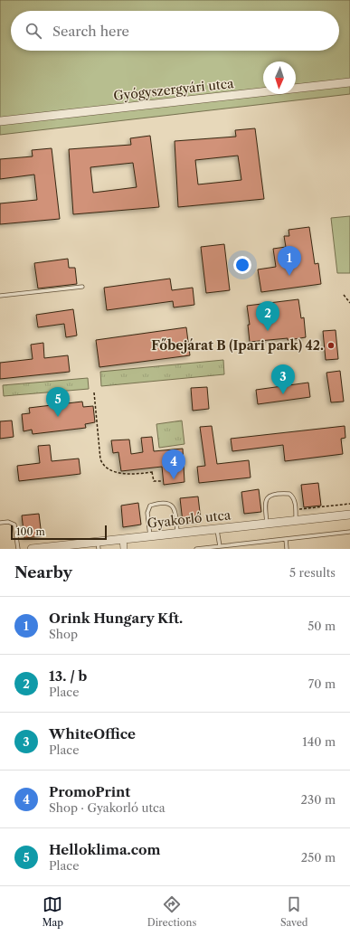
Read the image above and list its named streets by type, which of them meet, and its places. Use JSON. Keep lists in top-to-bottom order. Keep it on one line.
{"streets":{"street":["Gyógyszergyári utca","Gyakorló utca"]},"places":["Főbejárat B (Ipari park) 42."],"scale_bar":"100 m","north":"bottom","page":{"search":"Search here","pins":["1","2","3","5","4"],"scale":"100 m","heading":["Nearby","5 results"],"list":[{"mark":"1","name":"Orink Hungary Kft.","note":"Shop","value":"50 m"},{"mark":"2","name":"13. / b","note":"Place","value":"70 m"},{"mark":"3","name":"WhiteOffice","note":"Place","value":"140 m"},{"mark":"4","name":"PromoPrint","note":"Shop · Gyakorló utca","value":"230 m"},{"mark":"5","name":"Helloklima.com","note":"Place","value":"250 m"}],"nav":["Map","Directions","Saved"]}}
